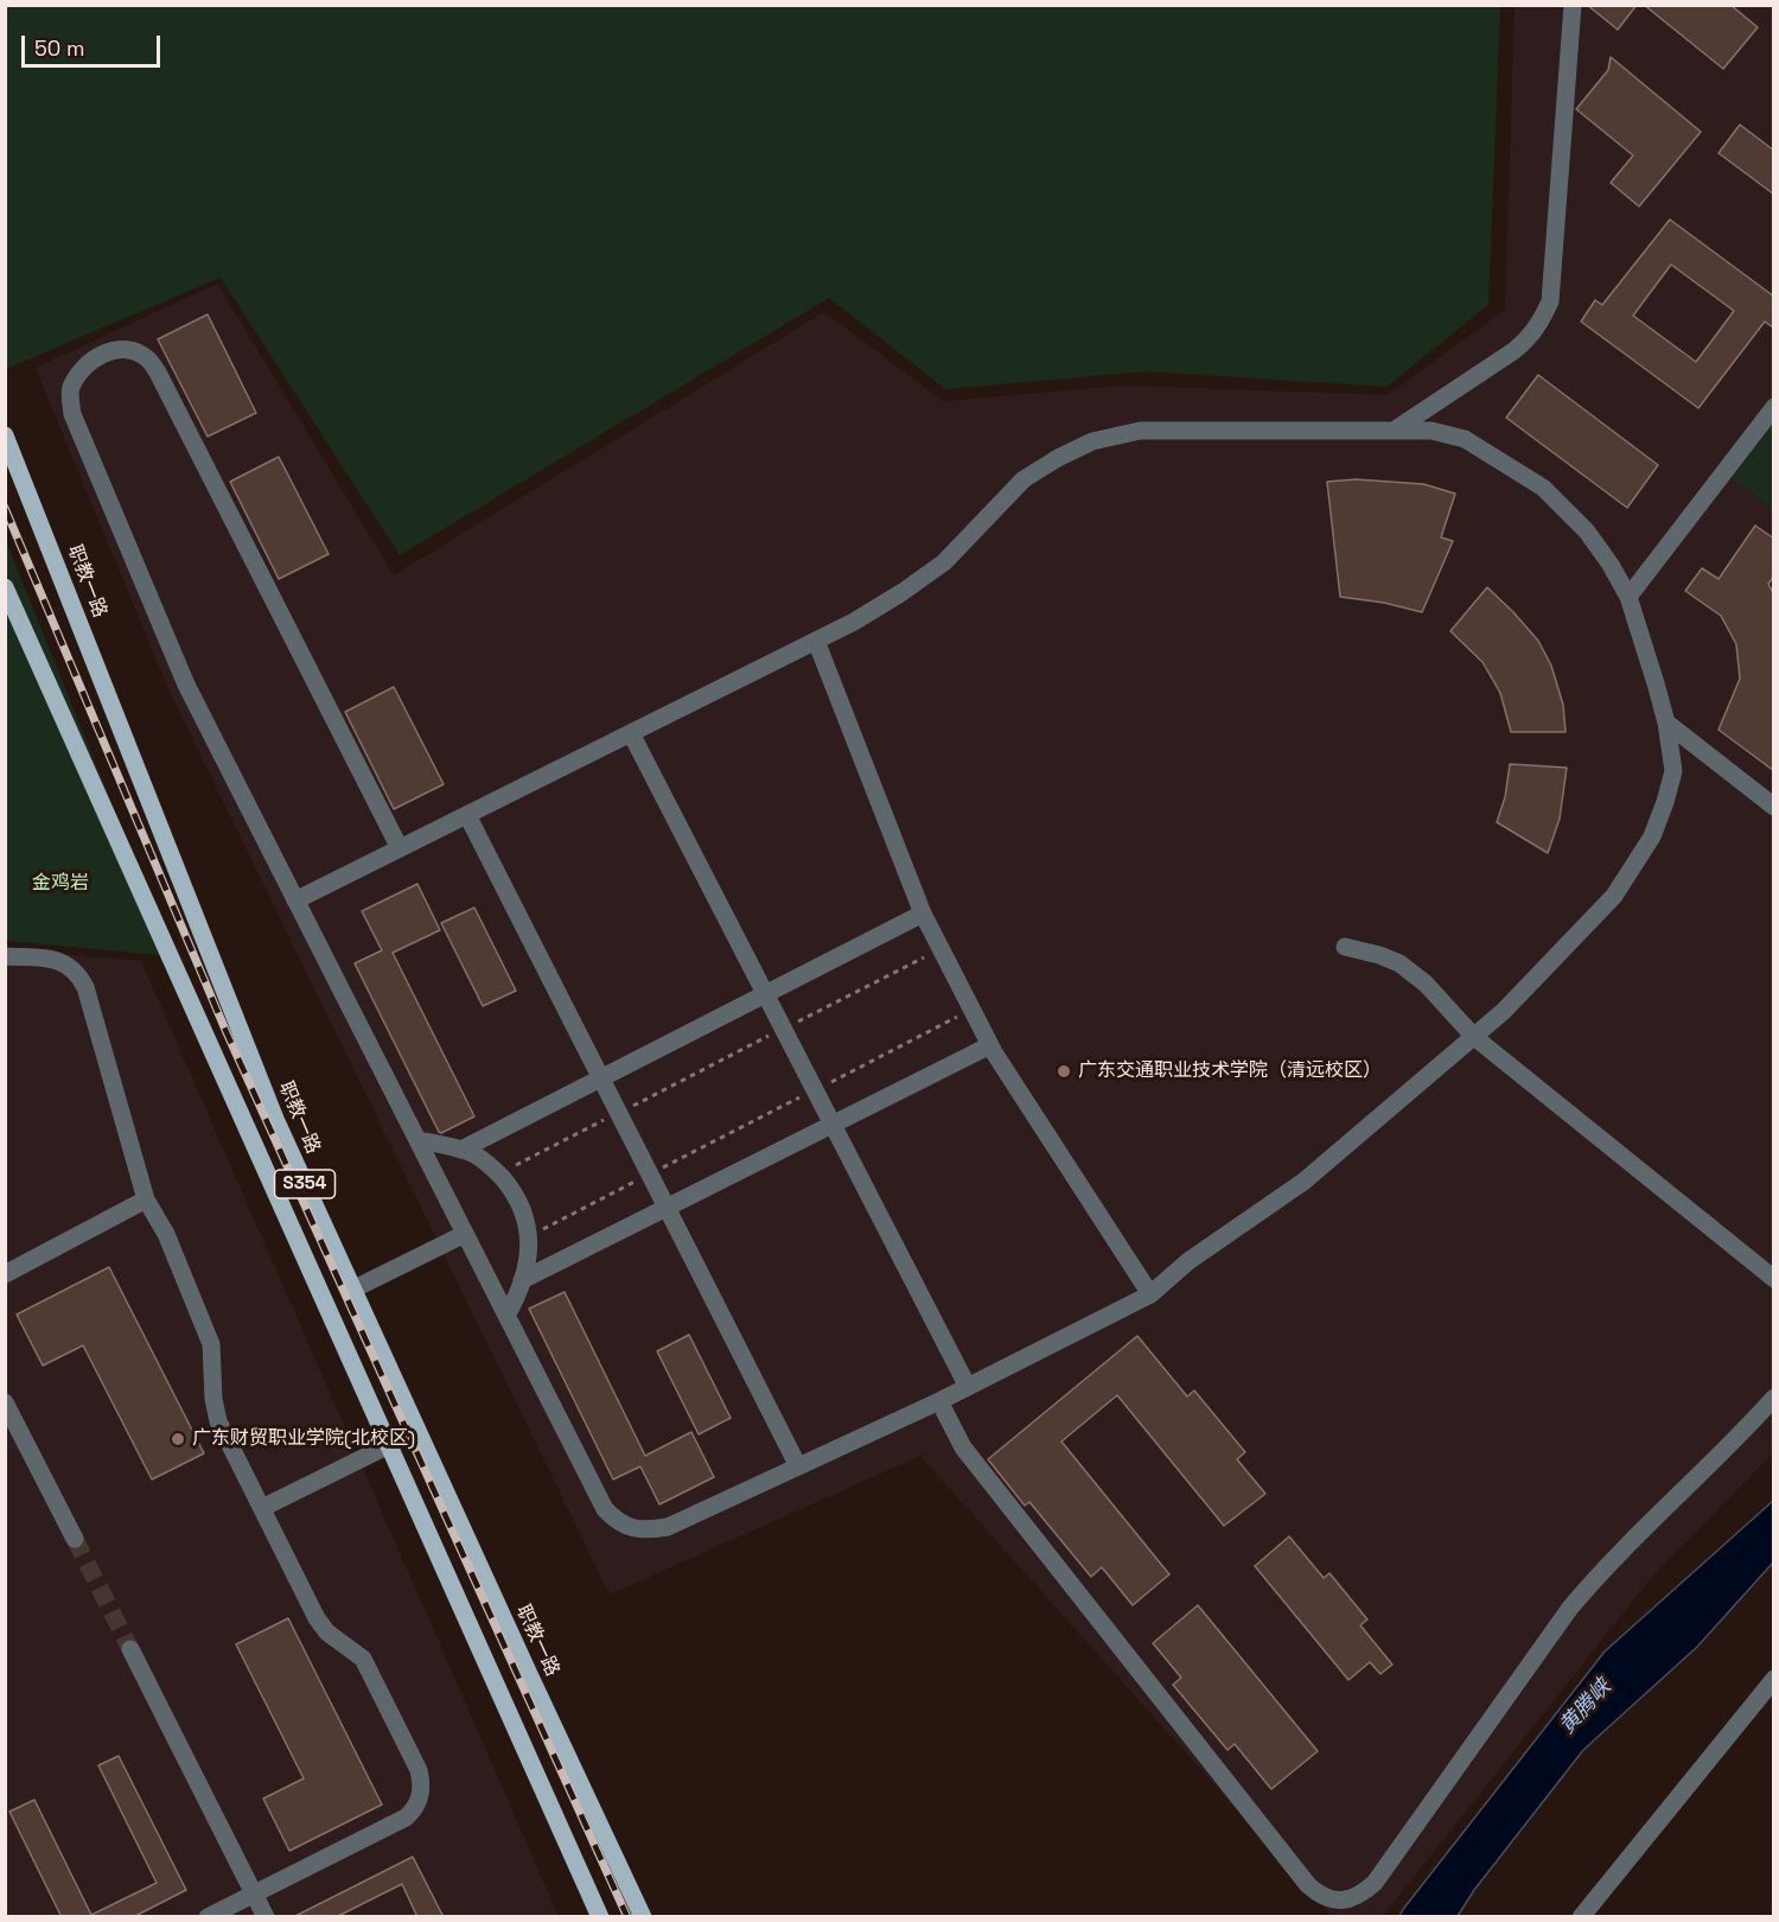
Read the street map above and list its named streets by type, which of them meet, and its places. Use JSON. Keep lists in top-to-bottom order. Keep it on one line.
{"streets":{"main road":["职教一路","S354"]},"water":["黄腾峡"],"parks":["金鸡岩"],"places":["广东交通职业技术学院（清远校区）","广东财贸职业学院(北校区)"],"scale_bar":"50 m"}
